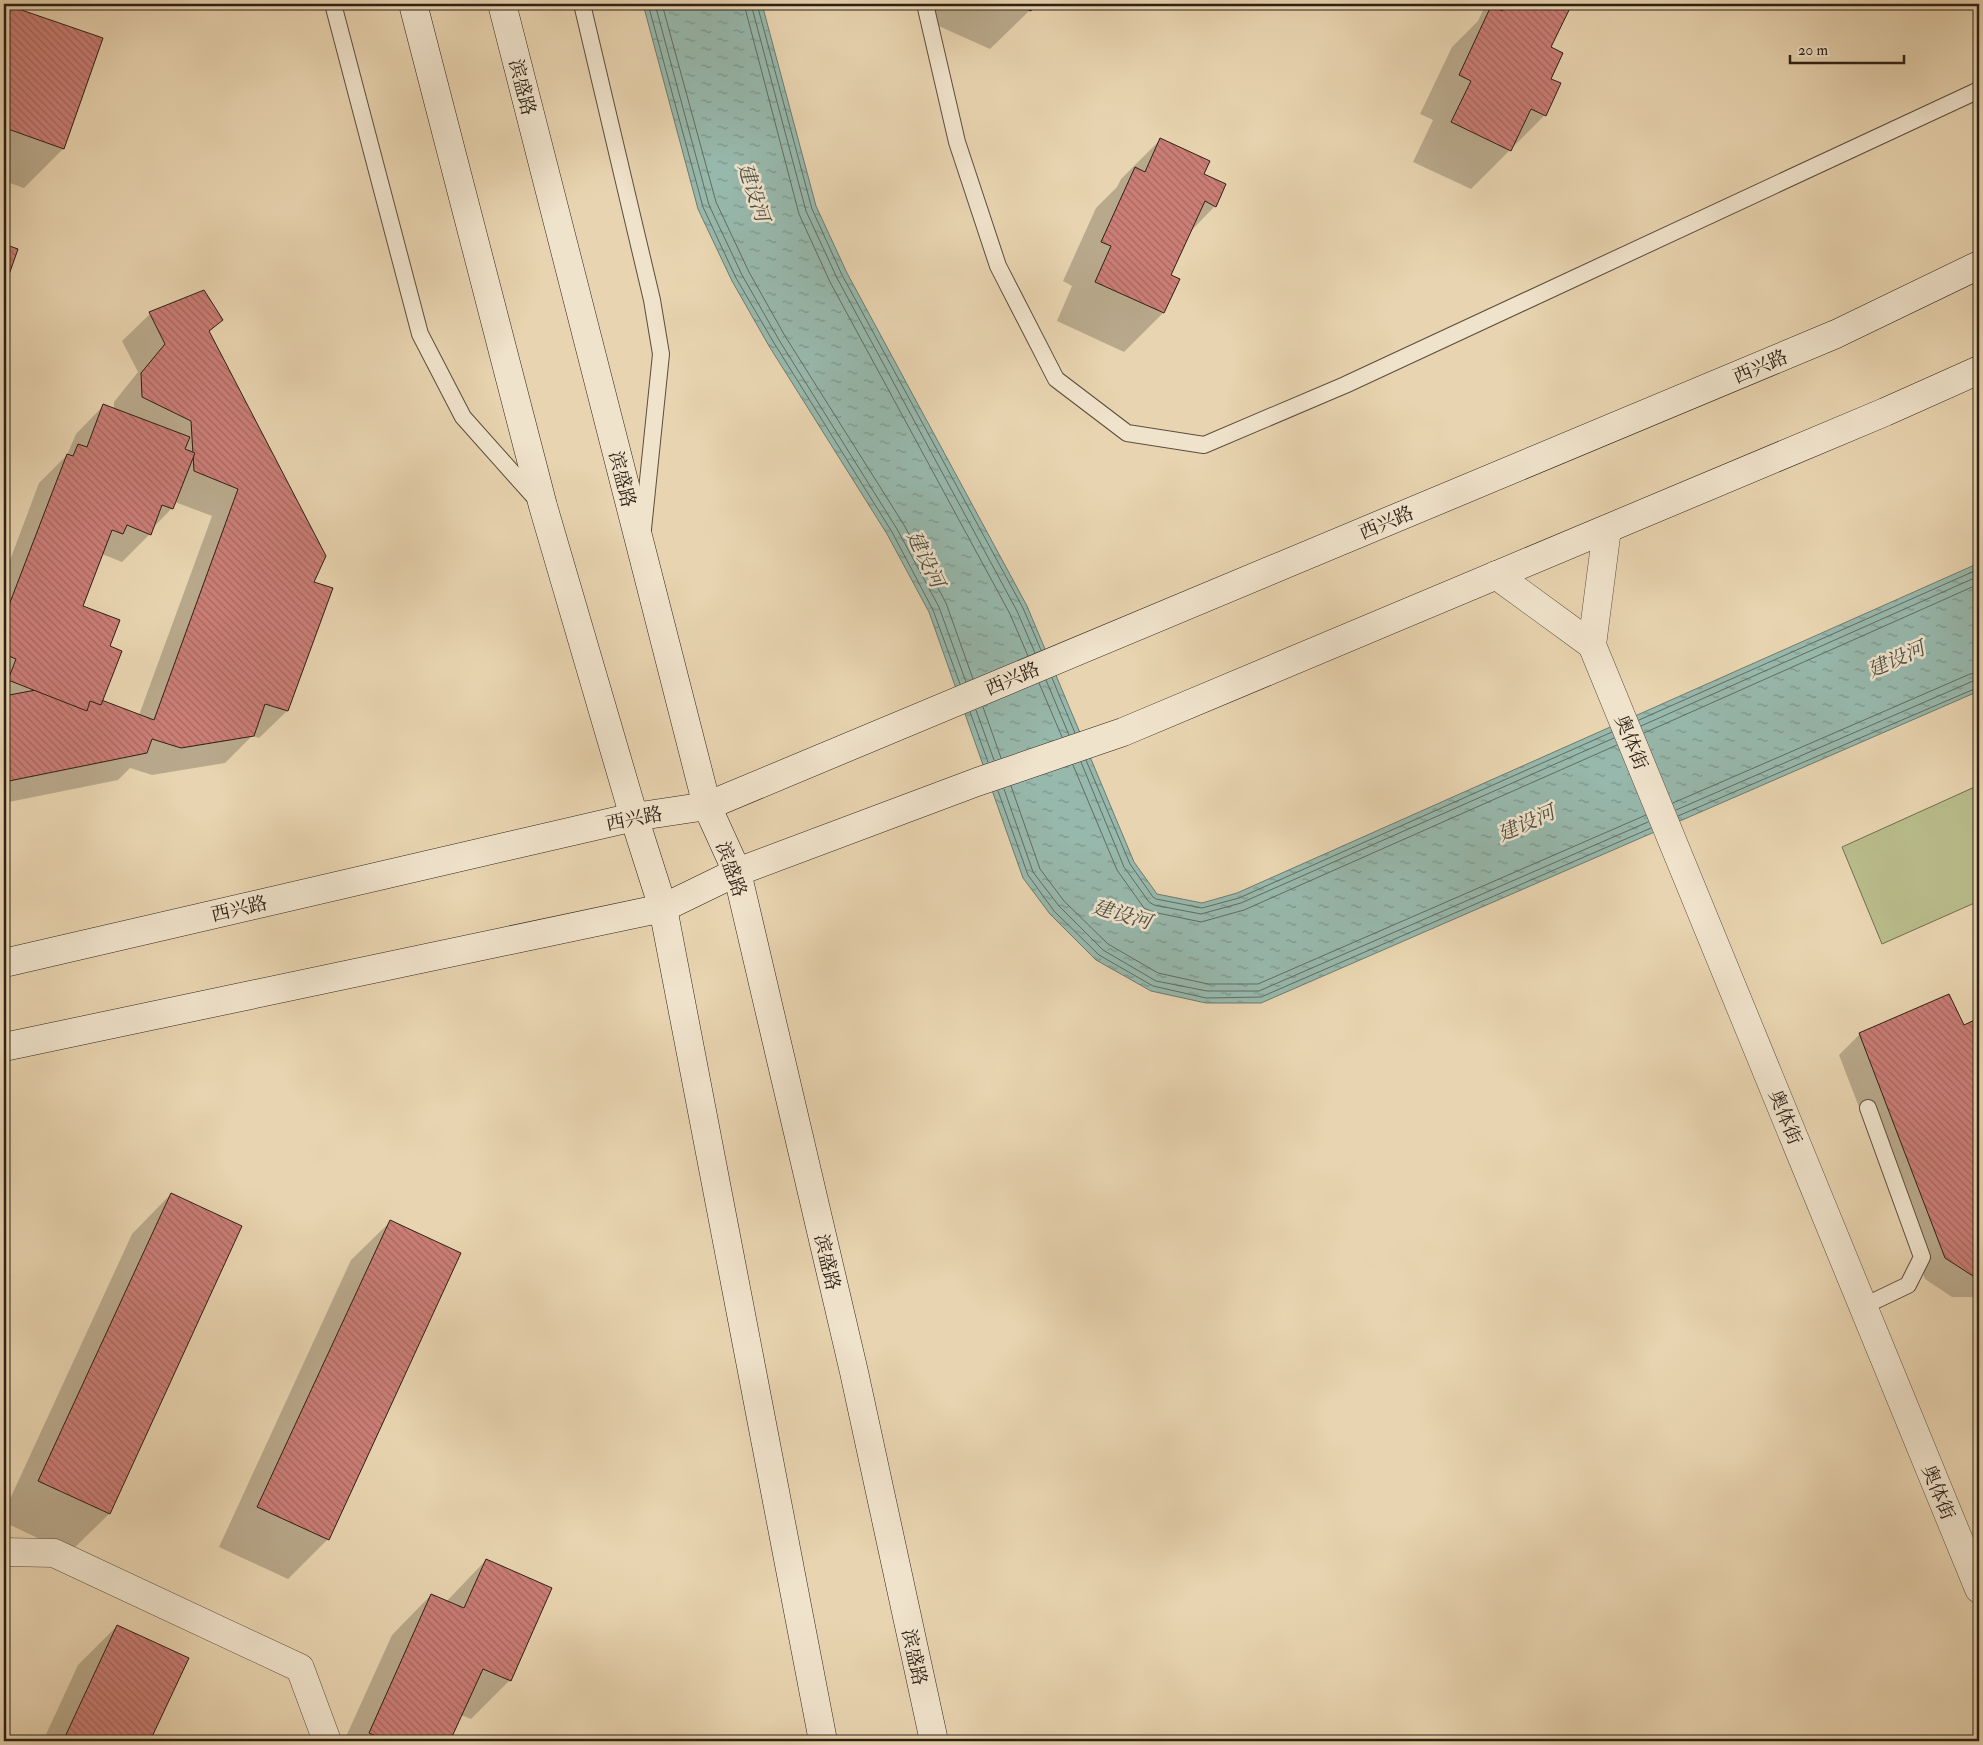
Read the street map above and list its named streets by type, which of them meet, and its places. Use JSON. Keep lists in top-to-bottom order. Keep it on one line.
{"streets":{"main road":["滨盛路","西兴路","奥体街"]},"crossings":[["滨盛路","西兴路"]],"water":["建设河"],"scale_bar":"20 m"}
